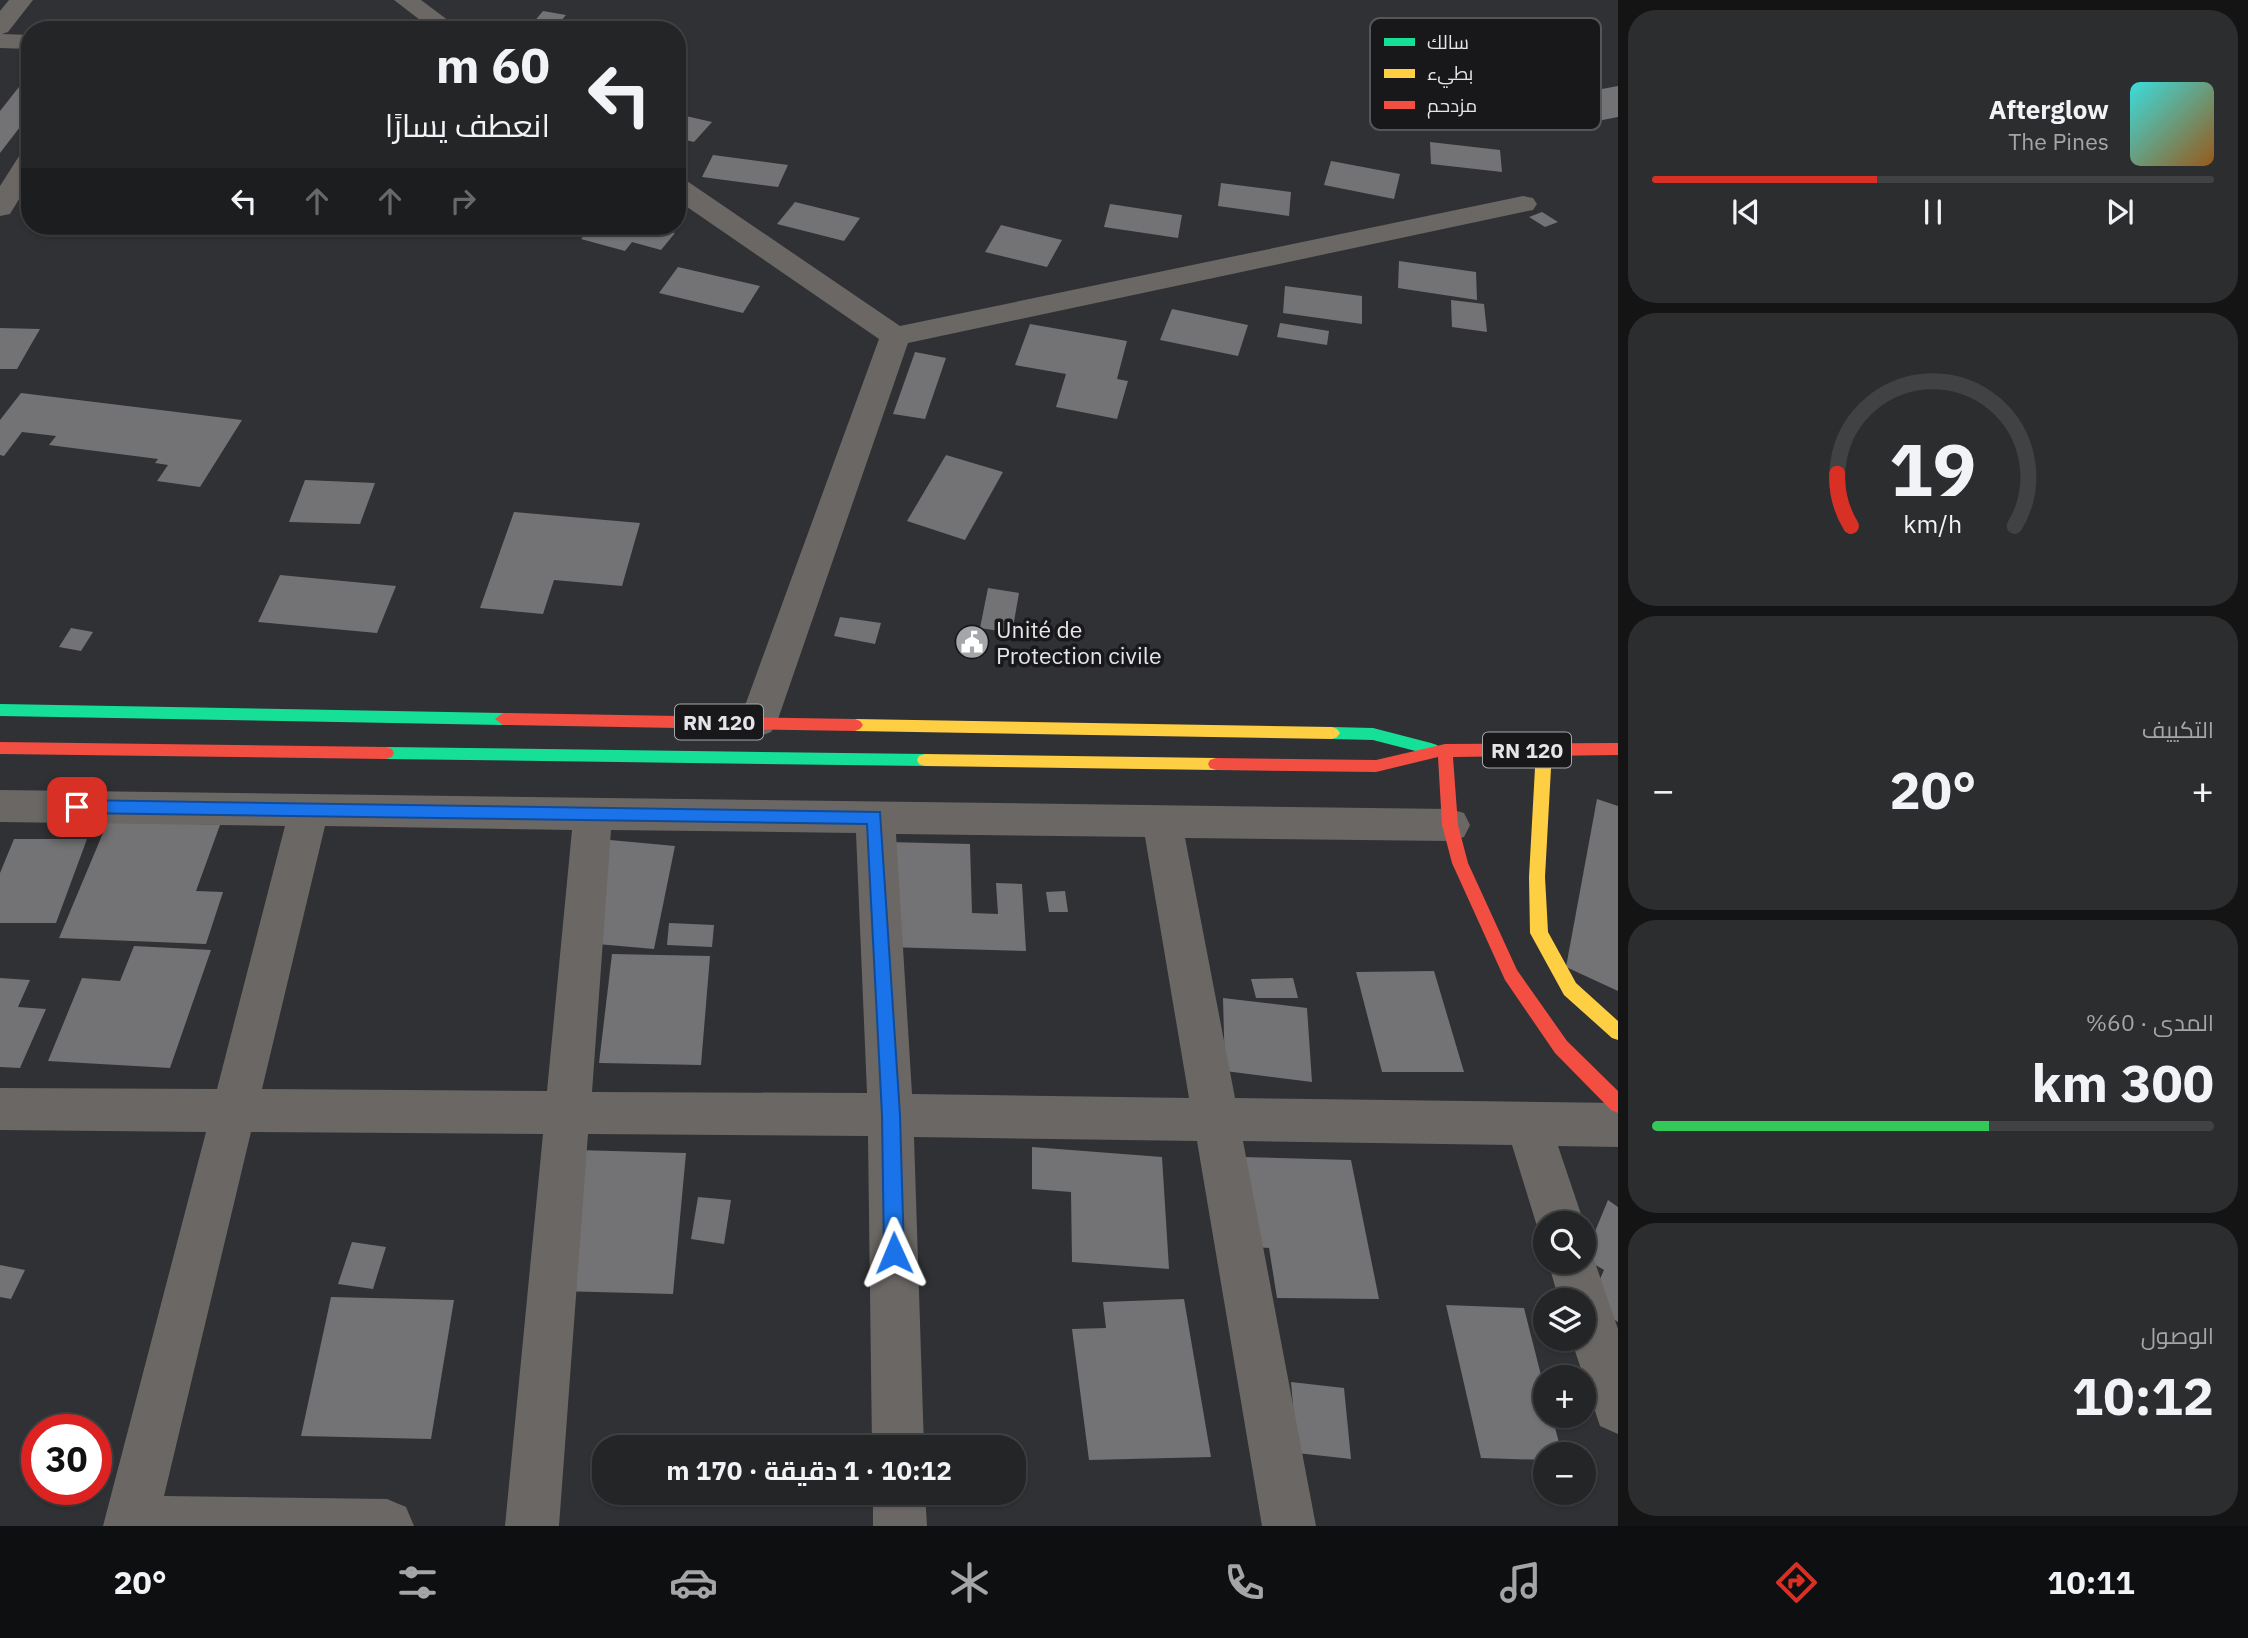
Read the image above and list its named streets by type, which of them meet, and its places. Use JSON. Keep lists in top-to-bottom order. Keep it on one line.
{"streets":{"main road":["RN 120"]},"places":{"public building":["Unité de Protection civile"]},"legend":["سالك","بطيء","مزدحم"],"page":{"turn":["60 m","انعطف يسارًا"],"song":["Afterglow","The Pines"],"tile":["التكييف",["المدى · 60%","300 km"],["الوصول","10:12"]],"heat":["−","20°","+"],"map_buttons":["+","−"],"limit":"30","trip":"10:12 · 1 دقيقة · 170 m","tabs":["10:11","20°"],"gauge":["19","km/h"]}}
